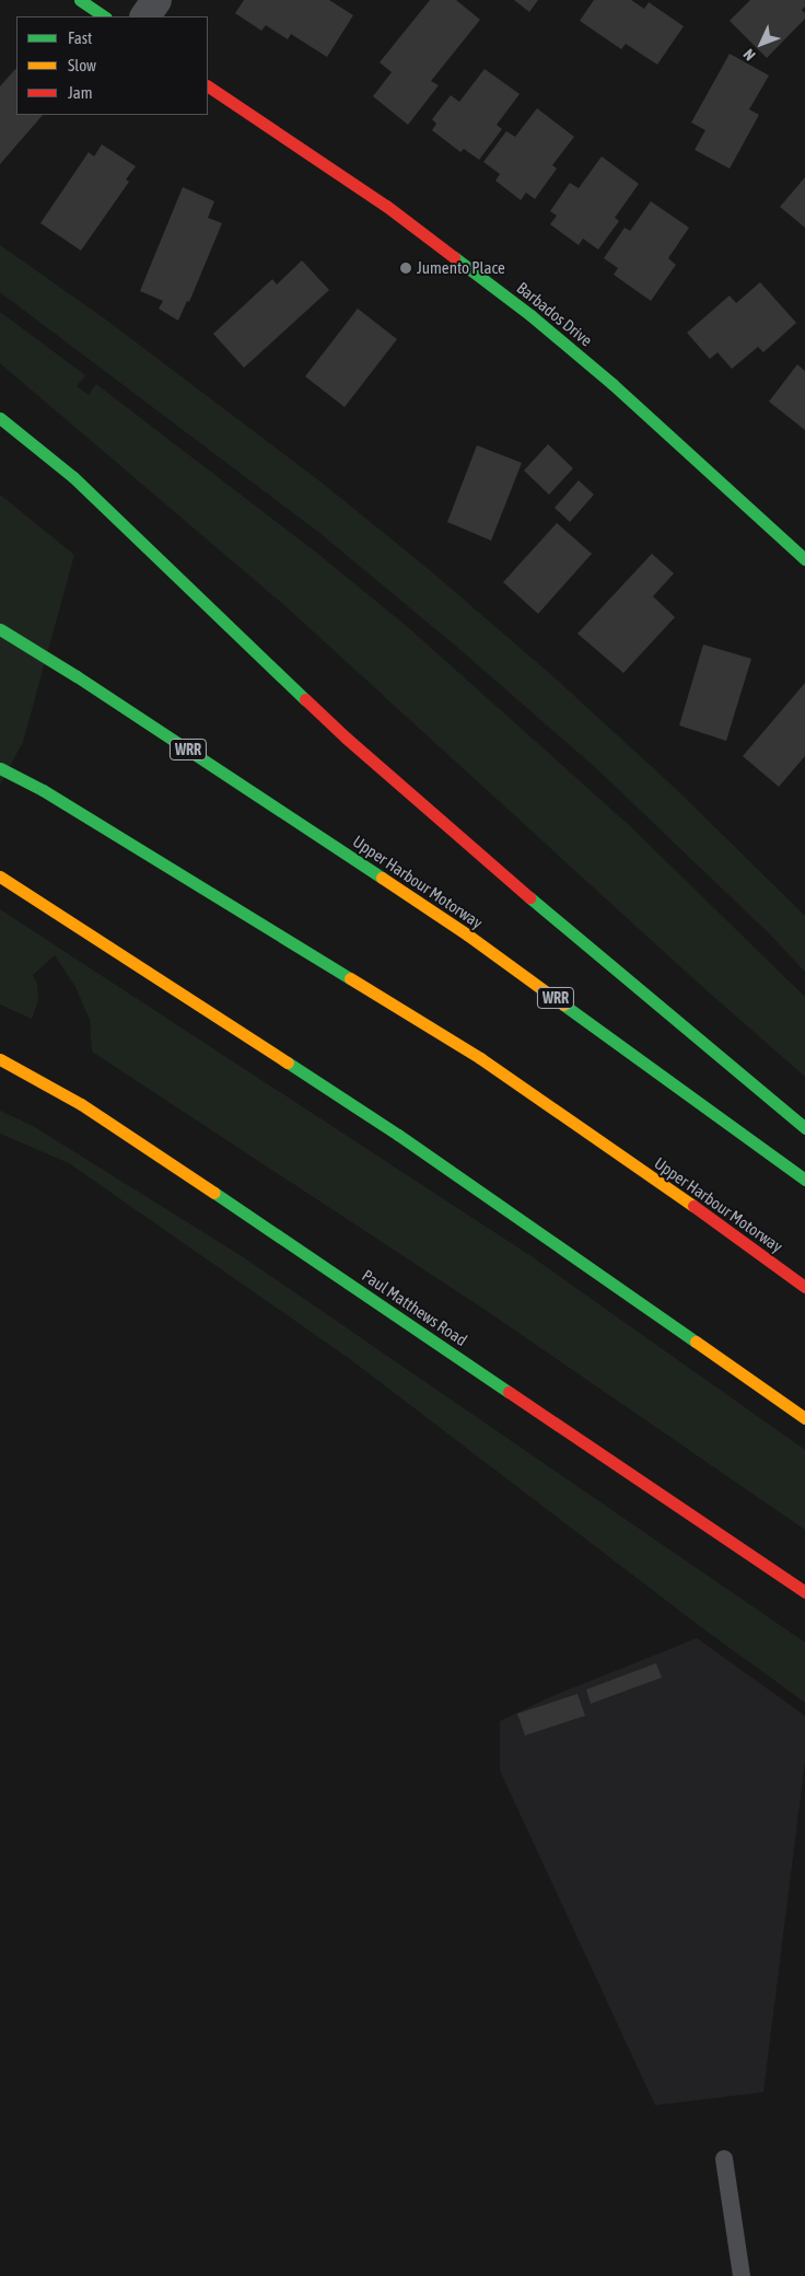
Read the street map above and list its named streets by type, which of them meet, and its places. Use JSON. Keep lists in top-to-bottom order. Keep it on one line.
{"streets":{"main road":["Barbados Drive","WRR","Upper Harbour Motorway","Paul Matthews Road"]},"places":["Jumento Place"],"legend":["Fast","Slow","Jam"],"north":"bottom left"}
